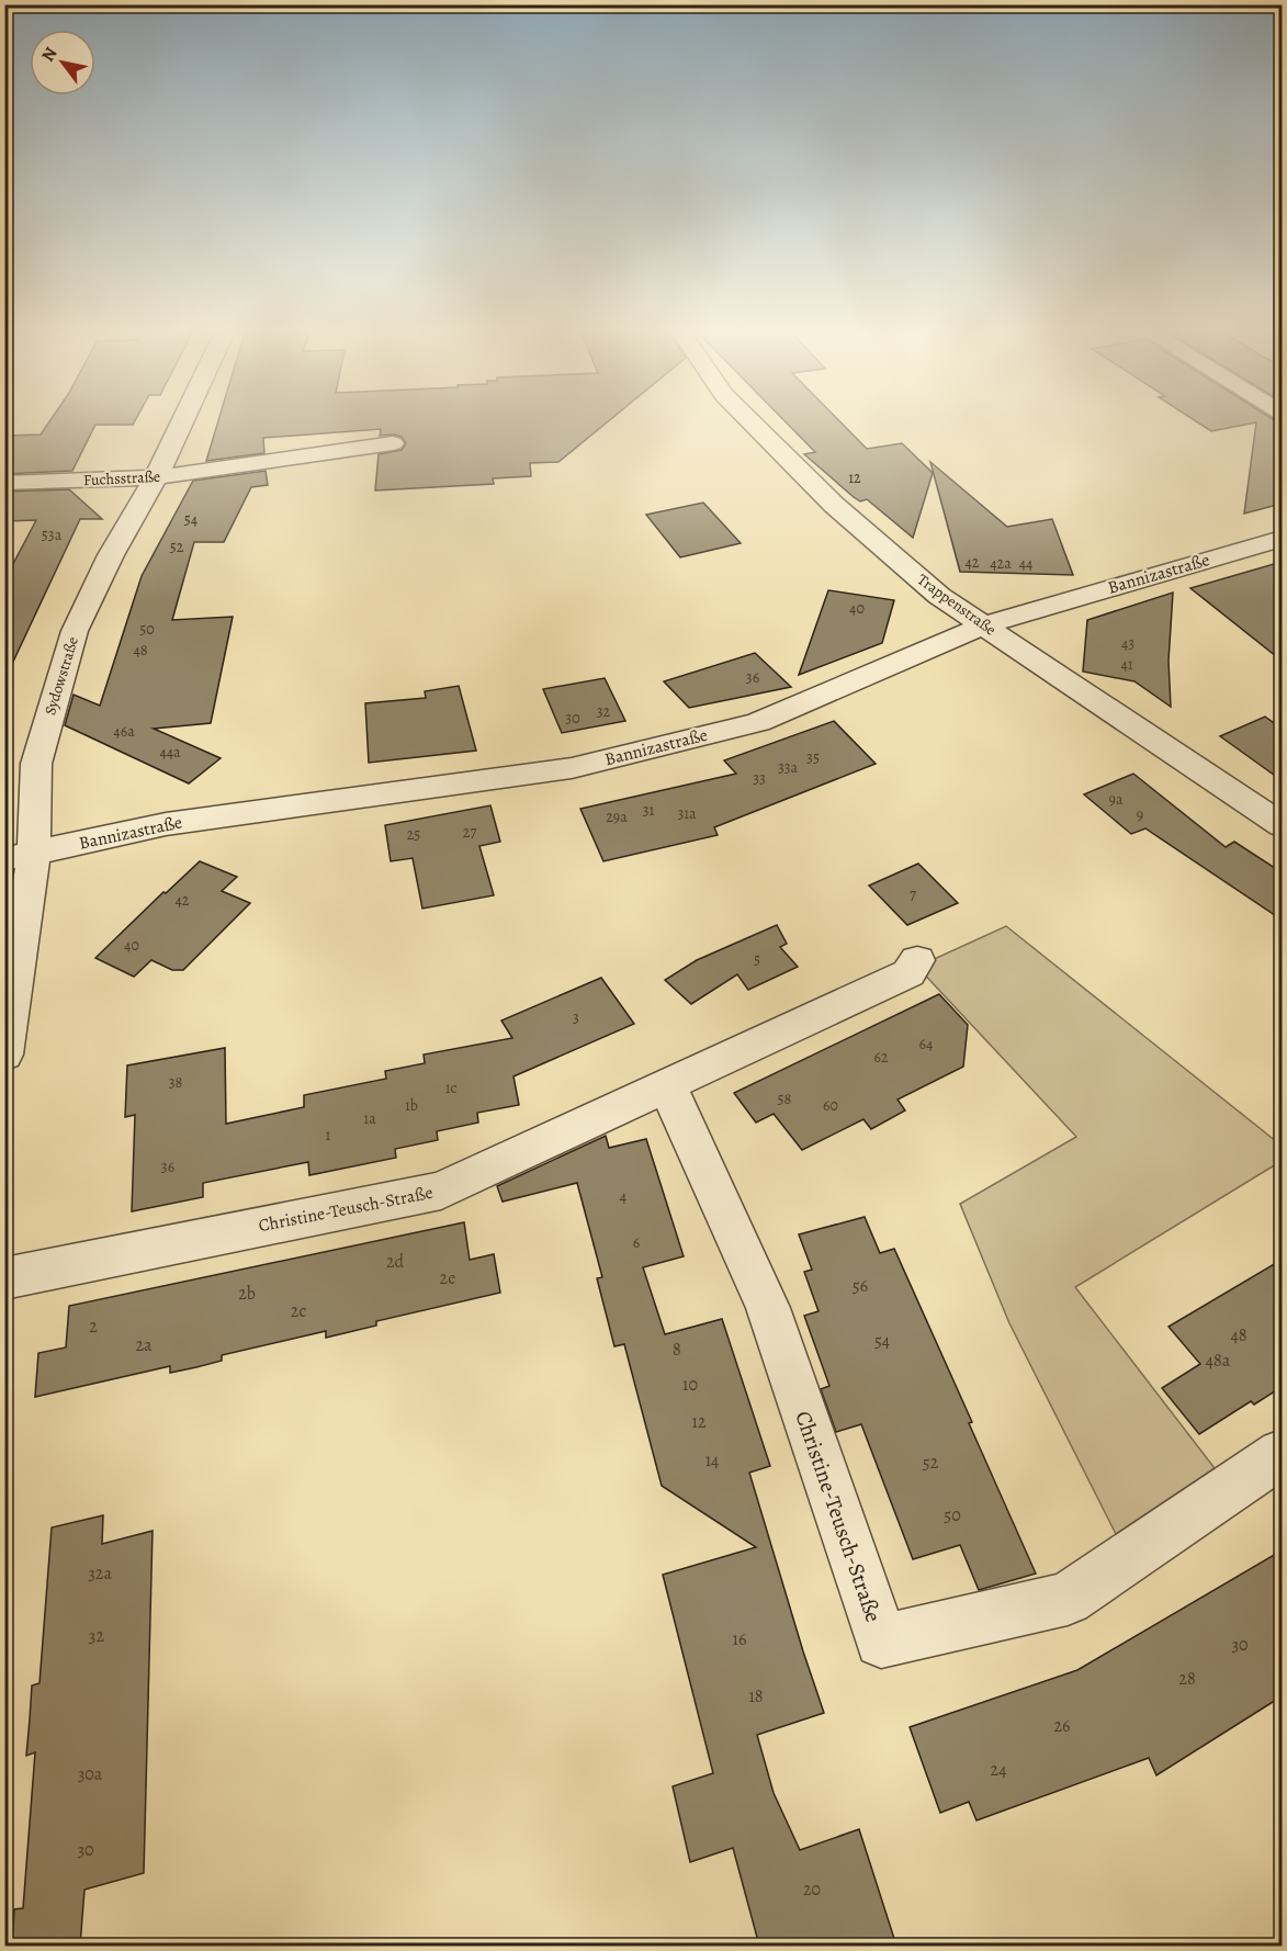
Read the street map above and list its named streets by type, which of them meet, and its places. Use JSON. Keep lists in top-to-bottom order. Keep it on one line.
{"streets":{"street":["Fuchsstraße","Bannizastraße","Trappenstraße","Sydowstraße","Christine-Teusch-Straße"]},"crossings":[["Fuchsstraße","Sydowstraße"],["Bannizastraße","Trappenstraße"],["Bannizastraße","Sydowstraße"]],"house_numbers":["12","54","53a","52","42","42a","44","40","50","43","48","41","36","32","30","46a","44a","35","33a","33","9a","31","31a","9","29a","27","25","7","42","40","5","3","64","62","38","1c","58","1b","60","1a","1","36","4","6","2d","2e","56","2b","2c","2","48","54","2a","8","48a","10","12","14","52","50","32a","32","16","30","28","18","26","24","30a","30","20"],"north":"top left"}
